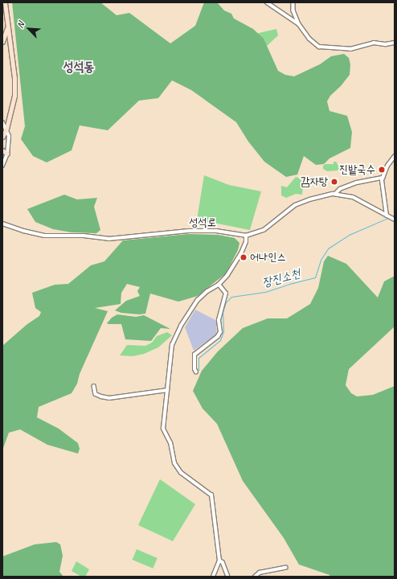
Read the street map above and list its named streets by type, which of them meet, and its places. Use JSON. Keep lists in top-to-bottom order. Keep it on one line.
{"streets":{"street":["성석로"]},"districts":["성석동"],"water":["장진소천"],"places":["진밭국수","감자탕","어나인스"],"north":"top left"}
